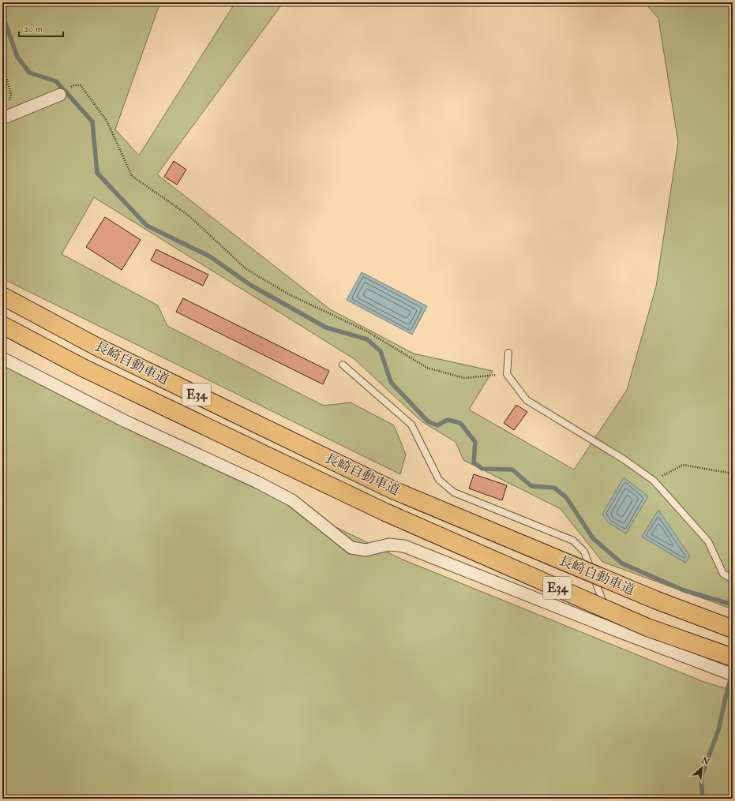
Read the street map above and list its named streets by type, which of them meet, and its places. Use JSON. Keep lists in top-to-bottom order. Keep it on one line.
{"streets":{"highway":["長崎自動車道","E34"]},"scale_bar":"20 m","north":"top right"}
